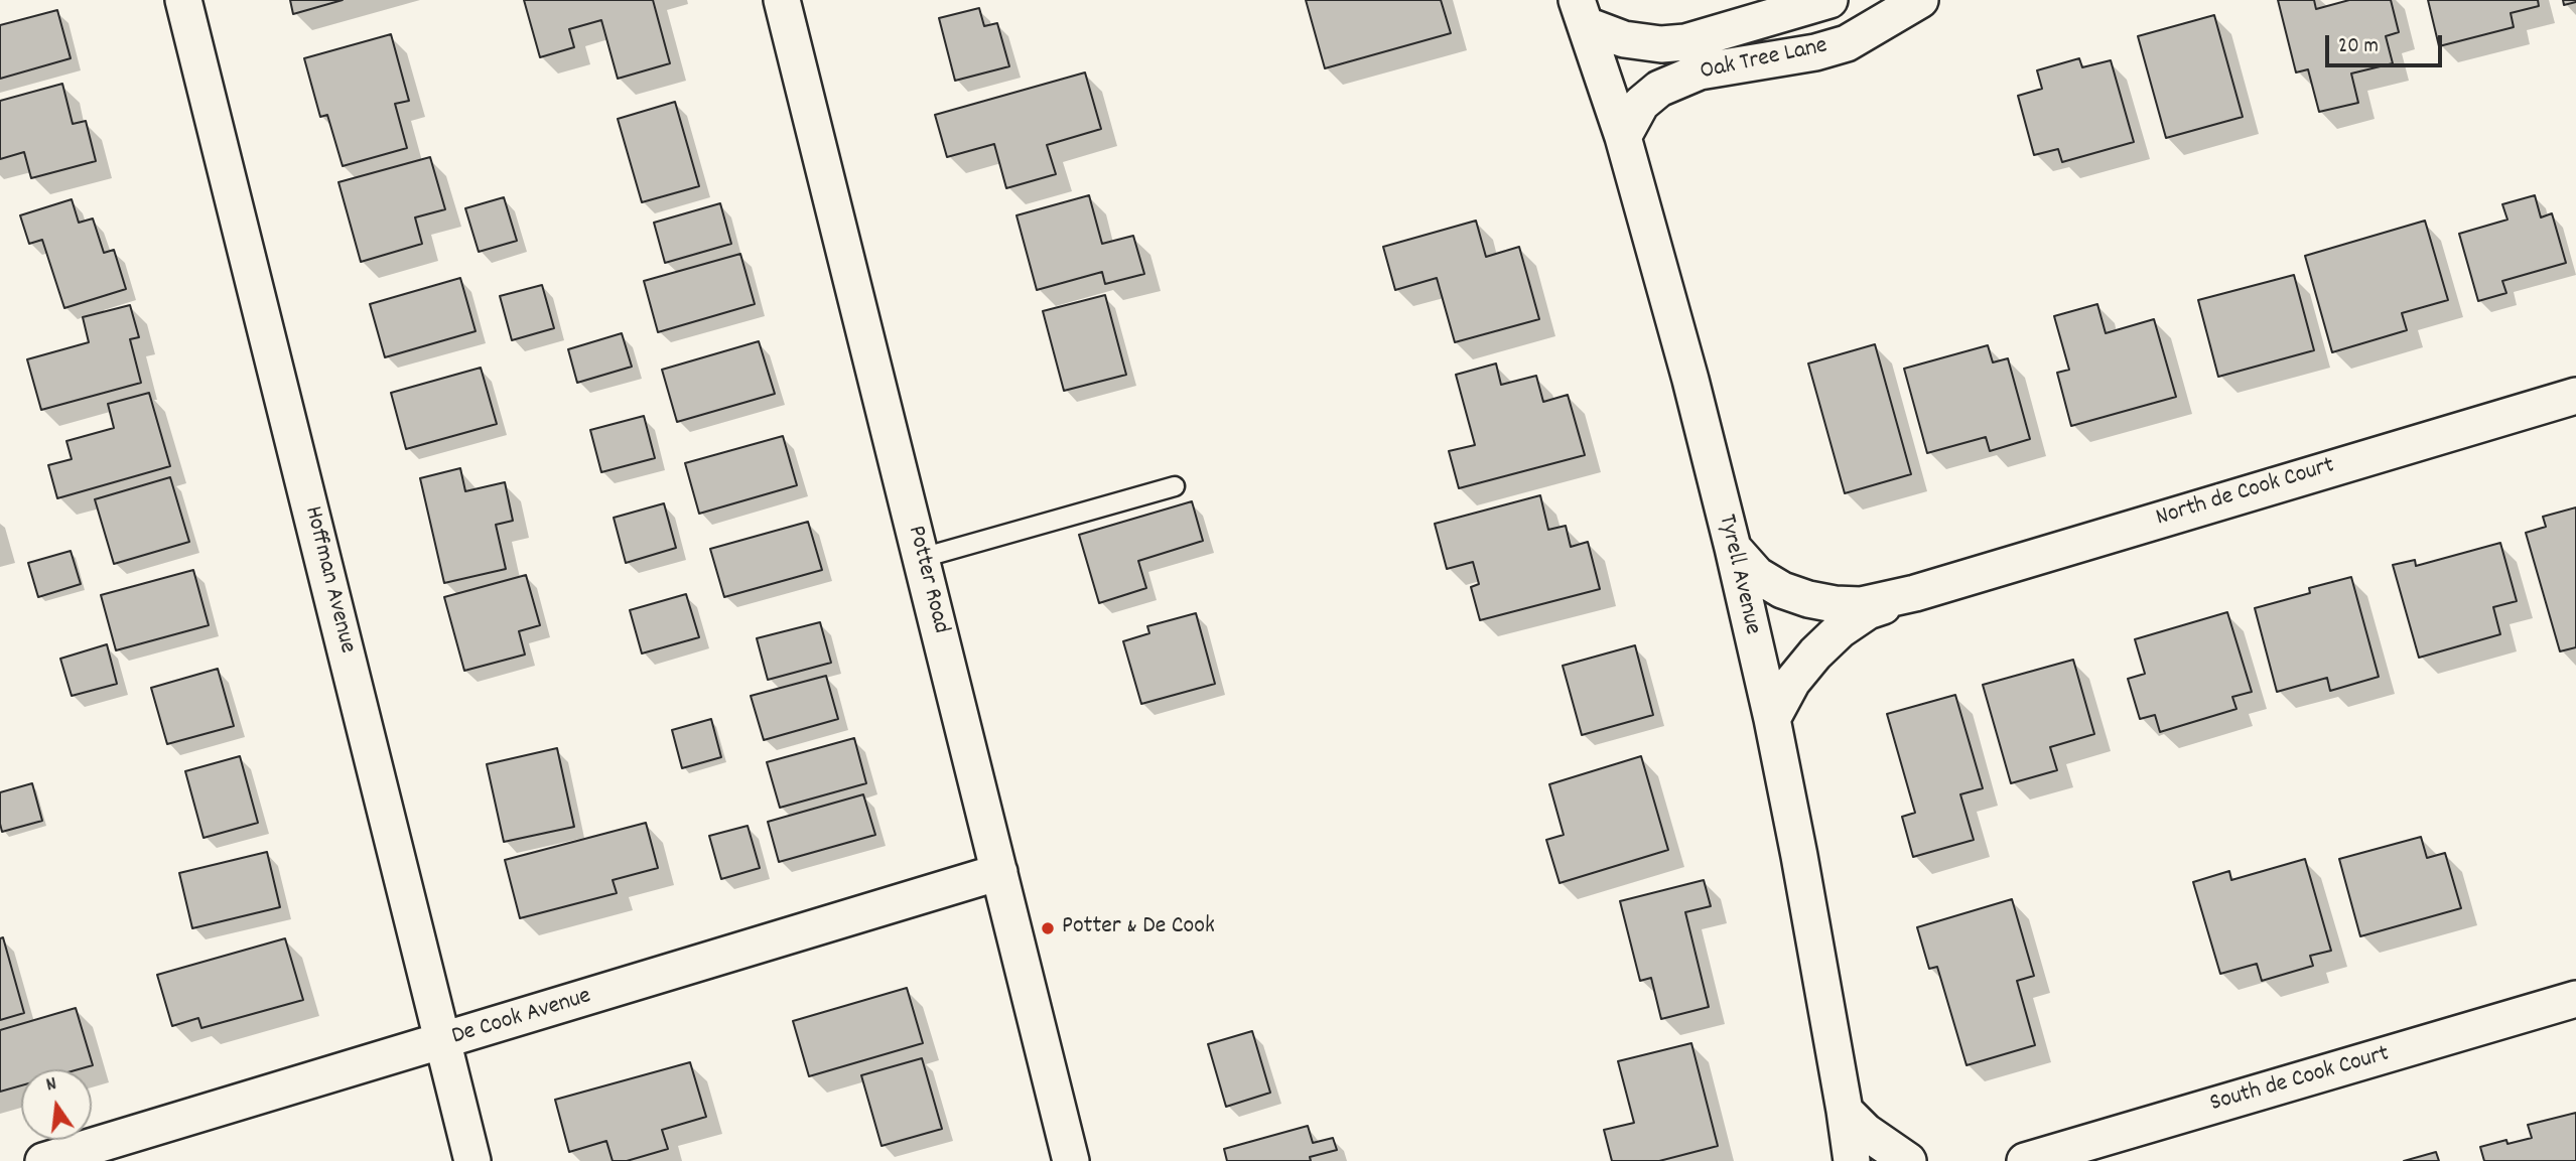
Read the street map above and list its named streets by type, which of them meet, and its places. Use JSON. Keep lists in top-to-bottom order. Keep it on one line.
{"streets":{"street":["Oak Tree Lane","North de Cook Court","Tyrell Avenue","Hoffman Avenue","Potter Road","De Cook Avenue","South de Cook Court"]},"crossings":[["Oak Tree Lane","Tyrell Avenue"],["North de Cook Court","Tyrell Avenue"],["Hoffman Avenue","De Cook Avenue"],["Potter Road","De Cook Avenue"]],"places":["Potter & De Cook"],"scale_bar":"20 m","north":"top"}
